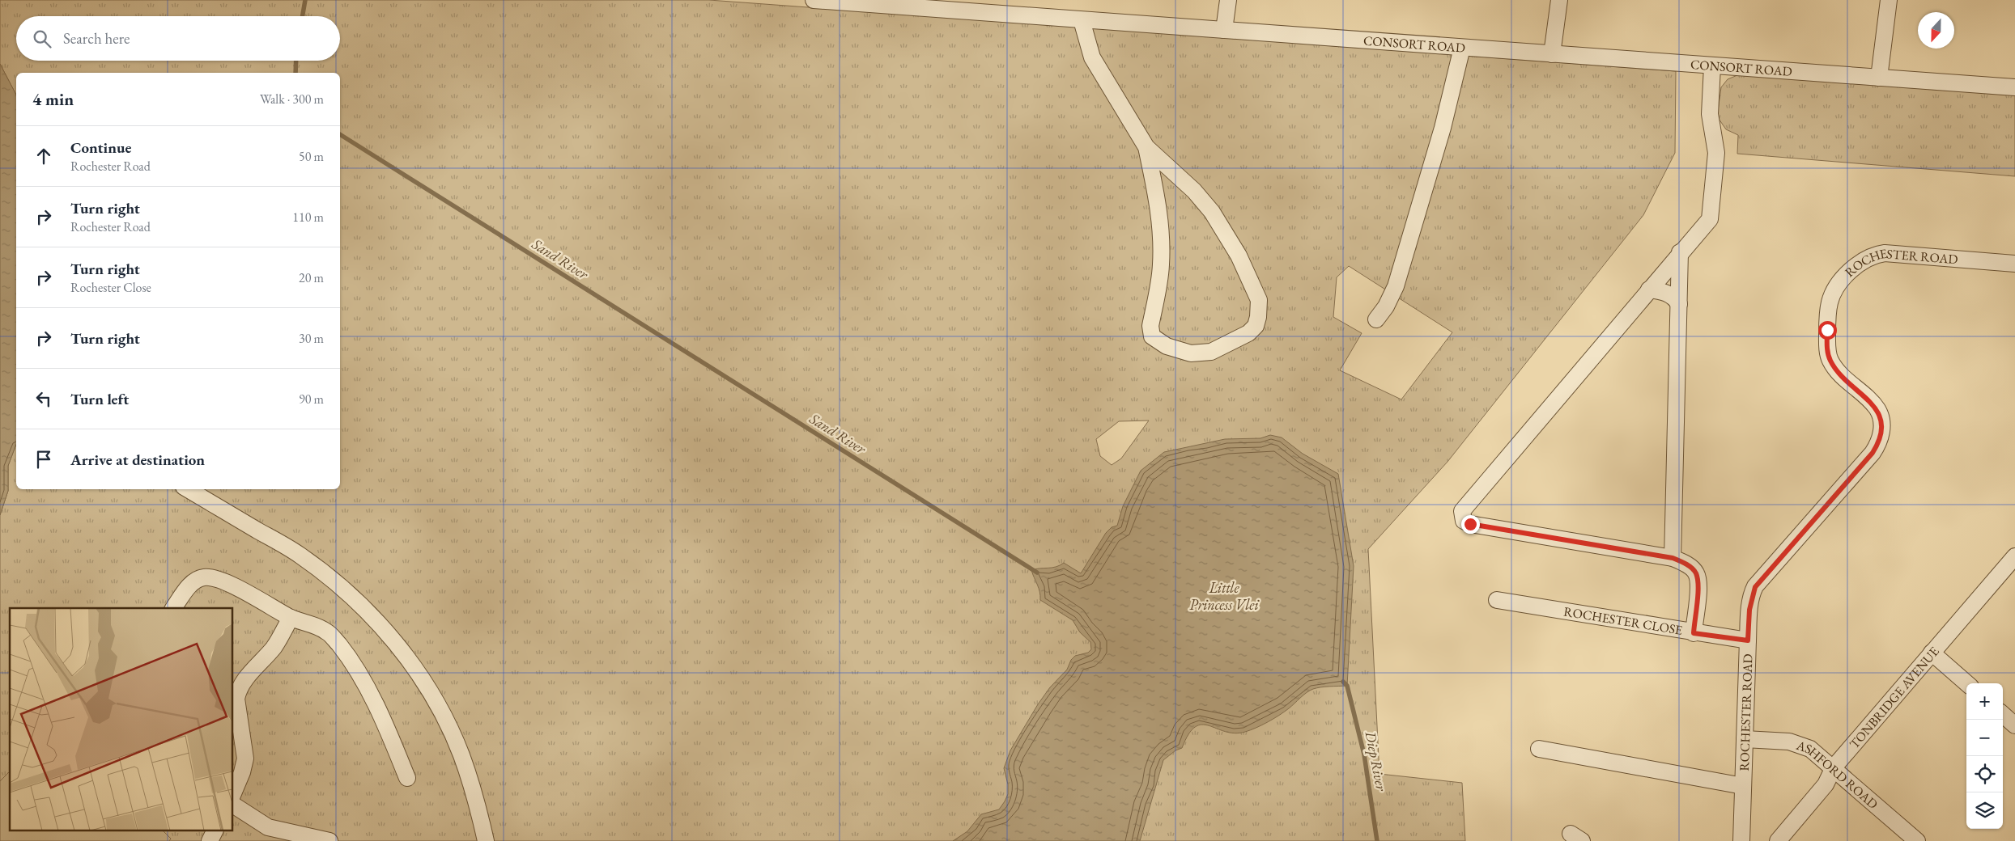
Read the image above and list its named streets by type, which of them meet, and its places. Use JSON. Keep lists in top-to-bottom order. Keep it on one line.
{"streets":{"street":["CONSORT ROAD","ROCHESTER ROAD","ROCHESTER CLOSE","TONBRIDGE AVENUE","ASHFORD ROAD"]},"crossings":[["ROCHESTER ROAD","ROCHESTER CLOSE"],["ROCHESTER ROAD","ASHFORD ROAD"],["TONBRIDGE AVENUE","ASHFORD ROAD"]],"water":["Sand River","Little Princess Vlei","Diep River"],"north":"bottom","page":{"search":"Search here","heading":["4 min","Walk · 300 m"],"list":[["Continue","Rochester Road","50 m"],["Turn right","Rochester Road","110 m"],["Turn right","Rochester Close","20 m"],["Turn right","30 m"],["Turn left","90 m"],"Arrive at destination"],"map_buttons":["+","−"]}}
